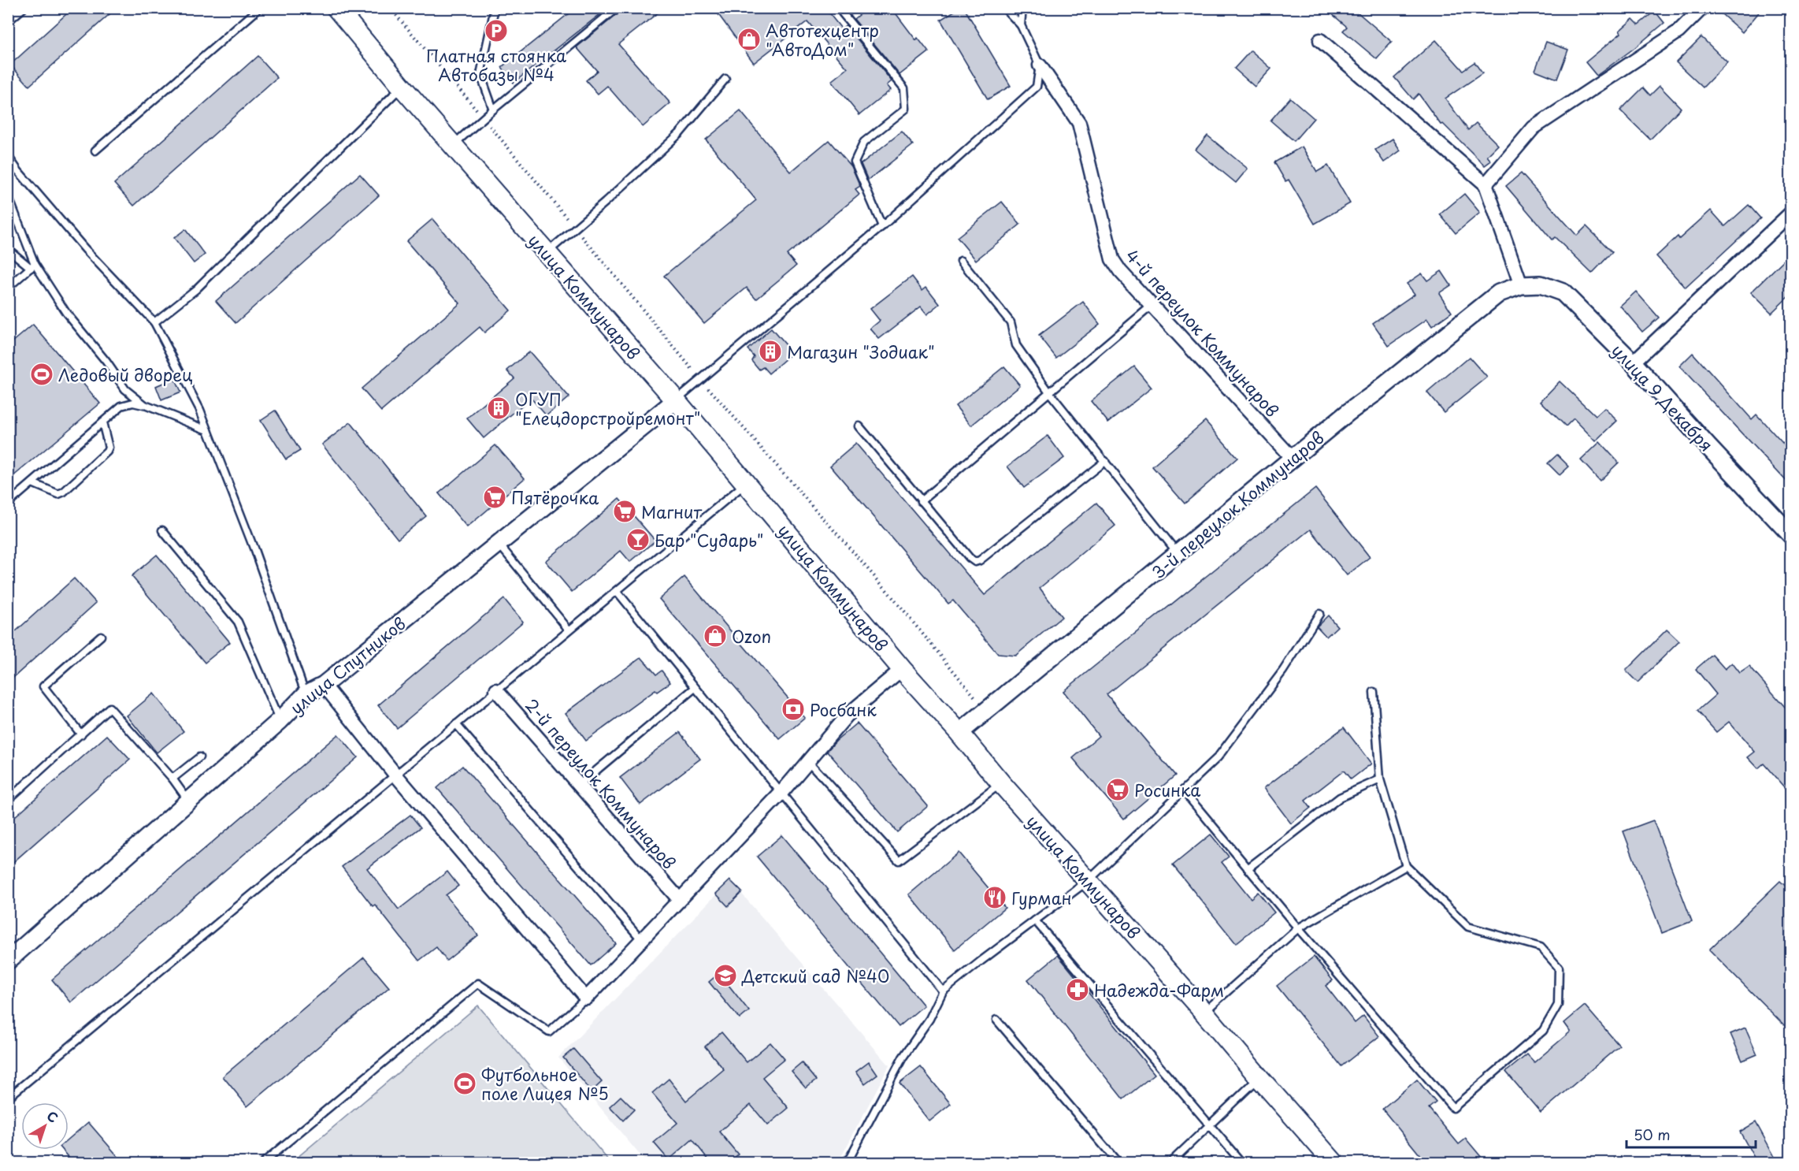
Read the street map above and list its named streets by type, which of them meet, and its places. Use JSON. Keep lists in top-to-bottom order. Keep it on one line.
{"streets":{"main road":["улица Коммунаров"],"street":["4-й переулок Коммунаров","улица 9 Декабря","3-й переулок Коммунаров","улица Спутников","2-й переулок Коммунаров"]},"crossings":[["улица Коммунаров","3-й переулок Коммунаров"],["улица Коммунаров","улица Спутников"],["4-й переулок Коммунаров","3-й переулок Коммунаров"],["улица 9 Декабря","3-й переулок Коммунаров"]],"places":{"parking":["Платная стоянка Автобазы №4"],"shop":["Автотехцентр \"АвтоДом\"","Ozon"],"building":["Магазин \"Зодиак\"","ОГУП \"Елецдорстройремонт\""],"sports":["Ледовый дворец","Футбольное поле Лицея №5"],"supermarket":["Пятёрочка","Магнит","Росинка"],"bar":["Бар \"Сударь\""],"bank":["Росбанк"],"restaurant":["Гурман"],"school or university":["Детский сад №40"],"pharmacy":["Надежда-Фарм"]},"scale_bar":"50 m","north":"top right"}
